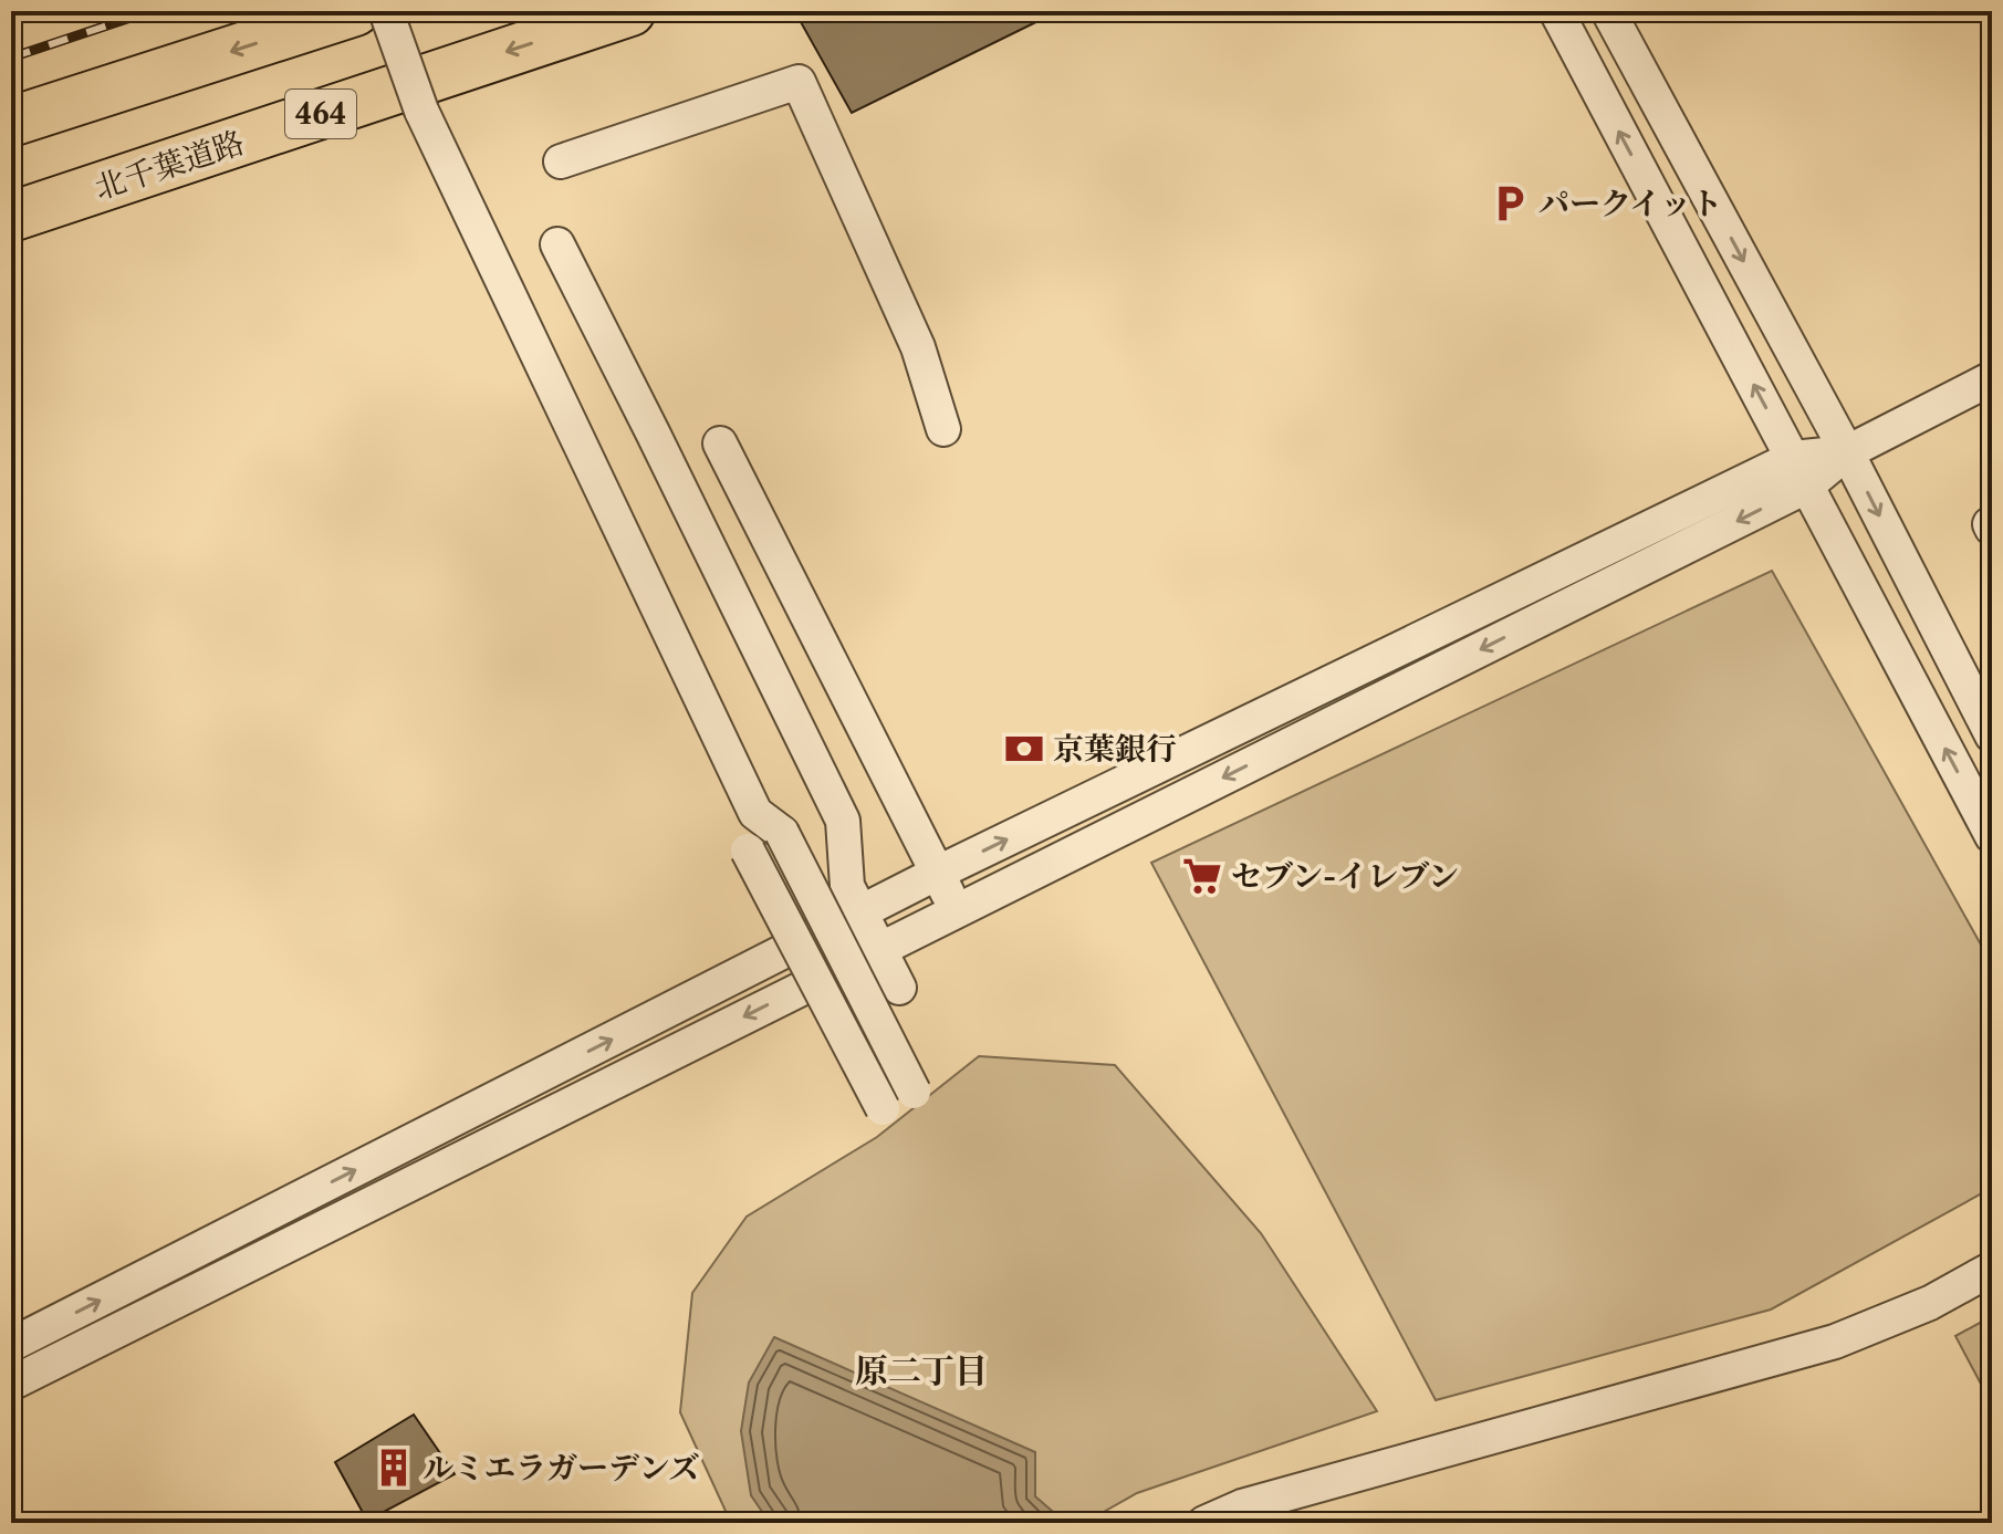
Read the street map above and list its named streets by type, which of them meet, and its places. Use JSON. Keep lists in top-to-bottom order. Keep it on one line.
{"streets":{"highway":["464","北千葉道路"]},"districts":["原二丁目"],"places":{"parking":["パークイット"],"bank":["京葉銀行"],"supermarket":["セブン-イレブン"],"building":["ルミエラガーデンズ"]}}
